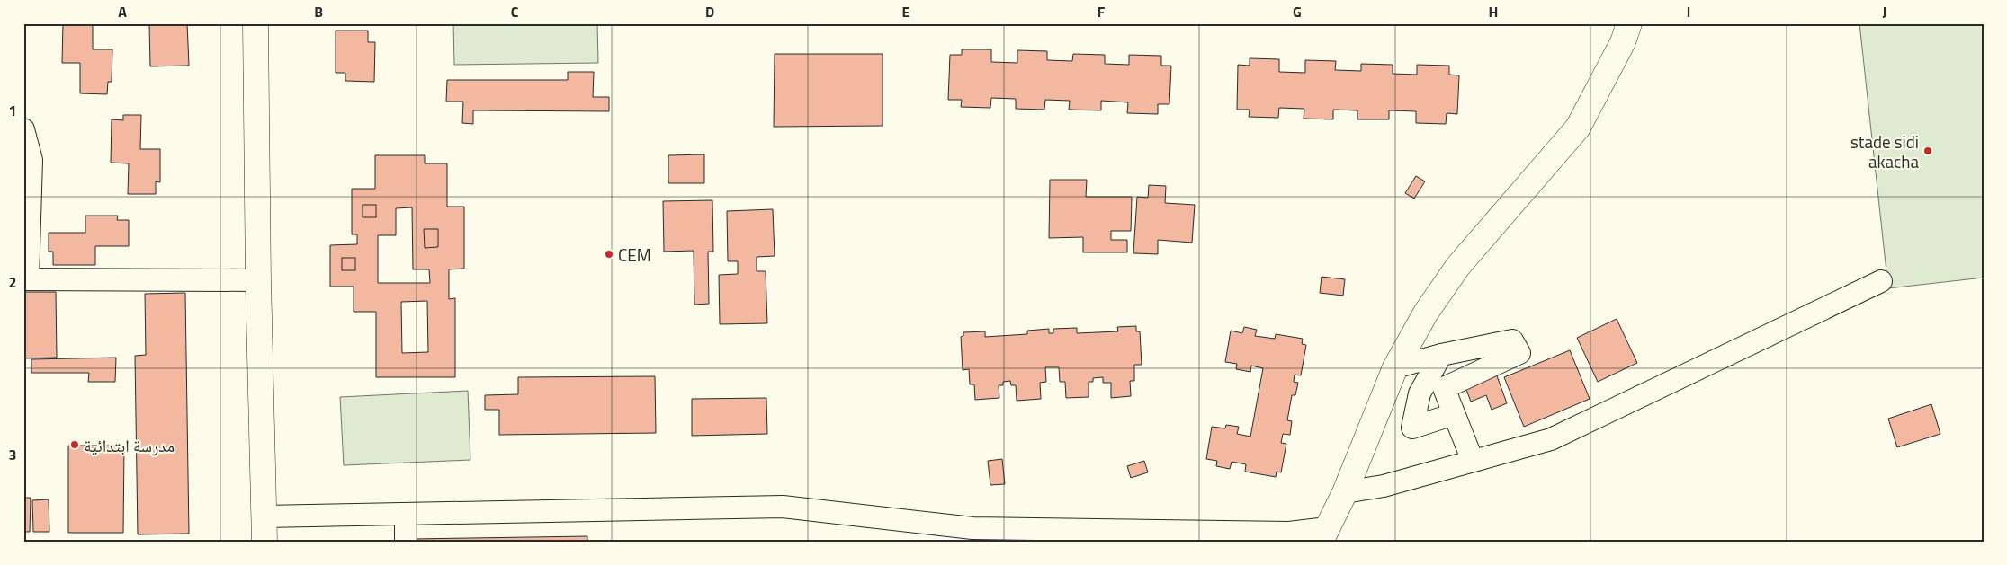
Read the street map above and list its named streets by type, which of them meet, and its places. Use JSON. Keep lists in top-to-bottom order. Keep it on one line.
{"places":["stade sidi akacha","CEM","مدرسة ابتدائية"],"grid":{"columns":["A","B","C","D","E","F","G","H","I","J"],"rows":["1","2","3"]}}
